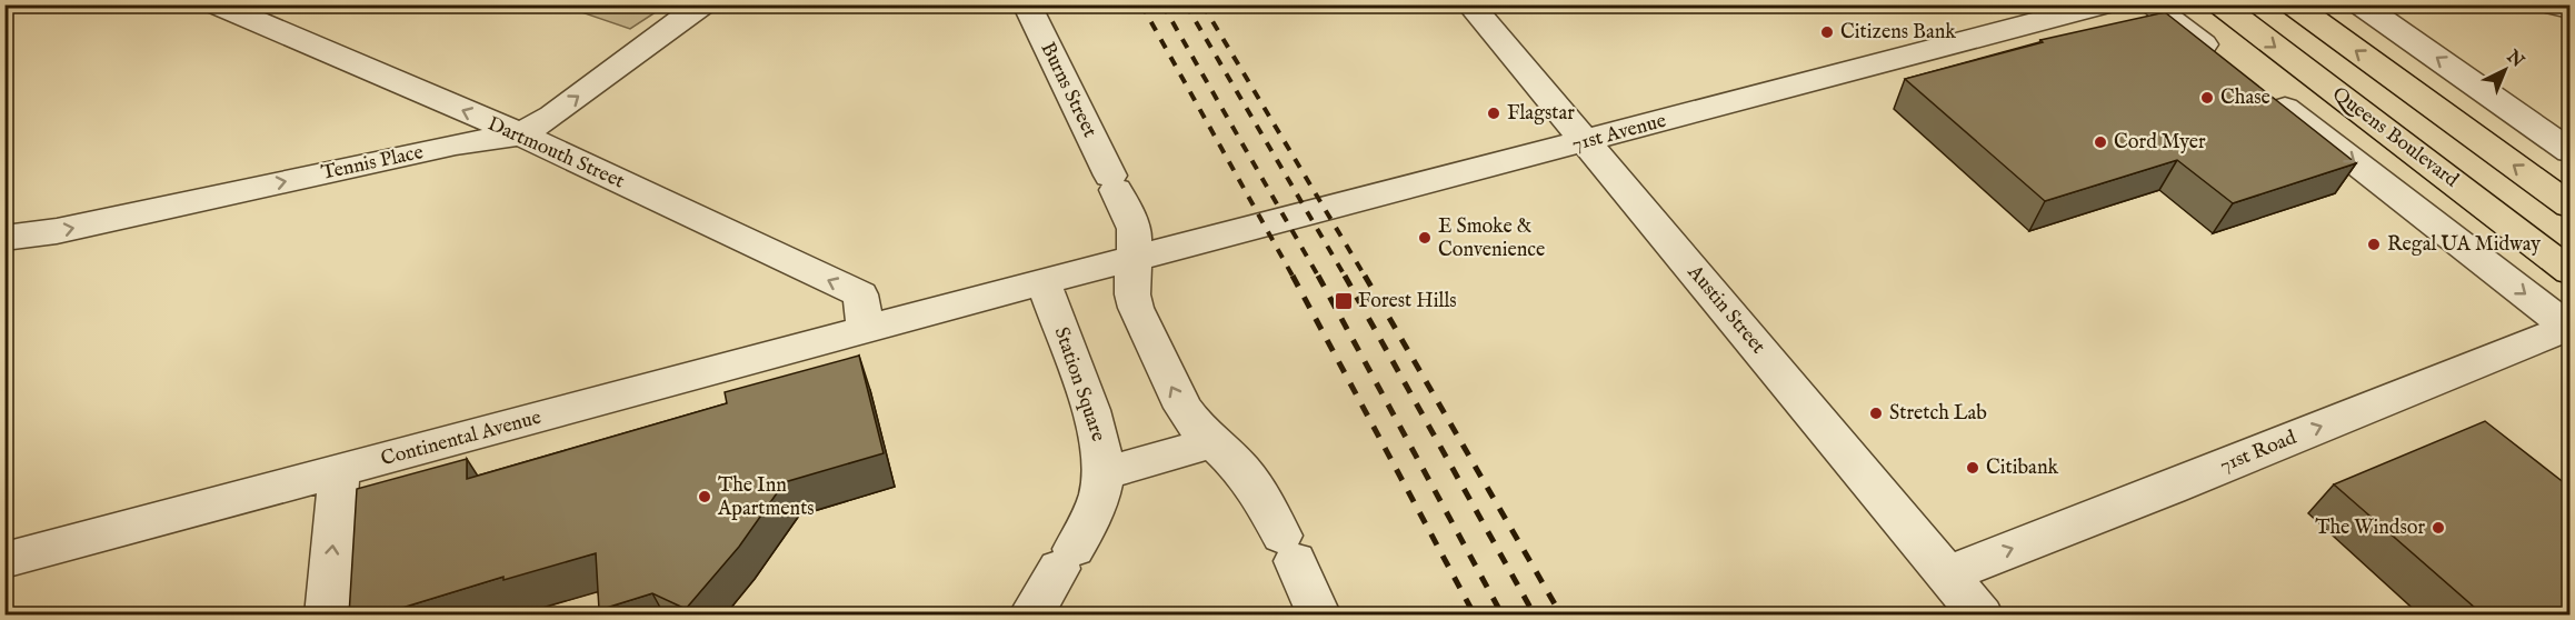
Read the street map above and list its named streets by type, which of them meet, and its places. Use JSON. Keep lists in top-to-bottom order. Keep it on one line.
{"streets":{"main road":["Queens Boulevard"],"street":["Burns Street","71st Avenue","Dartmouth Street","Tennis Place","Austin Street","Station Square","Continental Avenue","71st Road"]},"crossings":[["Burns Street","71st Avenue"],["71st Avenue","Austin Street"],["Dartmouth Street","Tennis Place"],["Dartmouth Street","Continental Avenue"],["Austin Street","71st Road"],["Station Square","Continental Avenue"]],"one_way":["Dartmouth Street","Tennis Place","71st Road"],"places":{"other":["Citizens Bank","Chase","Flagstar","Cord Myer","E Smoke & Convenience","Regal UA Midway","Stretch Lab","Citibank","The Inn Apartments","The Windsor"],"transit":["Forest Hills"]},"north":"top right"}
